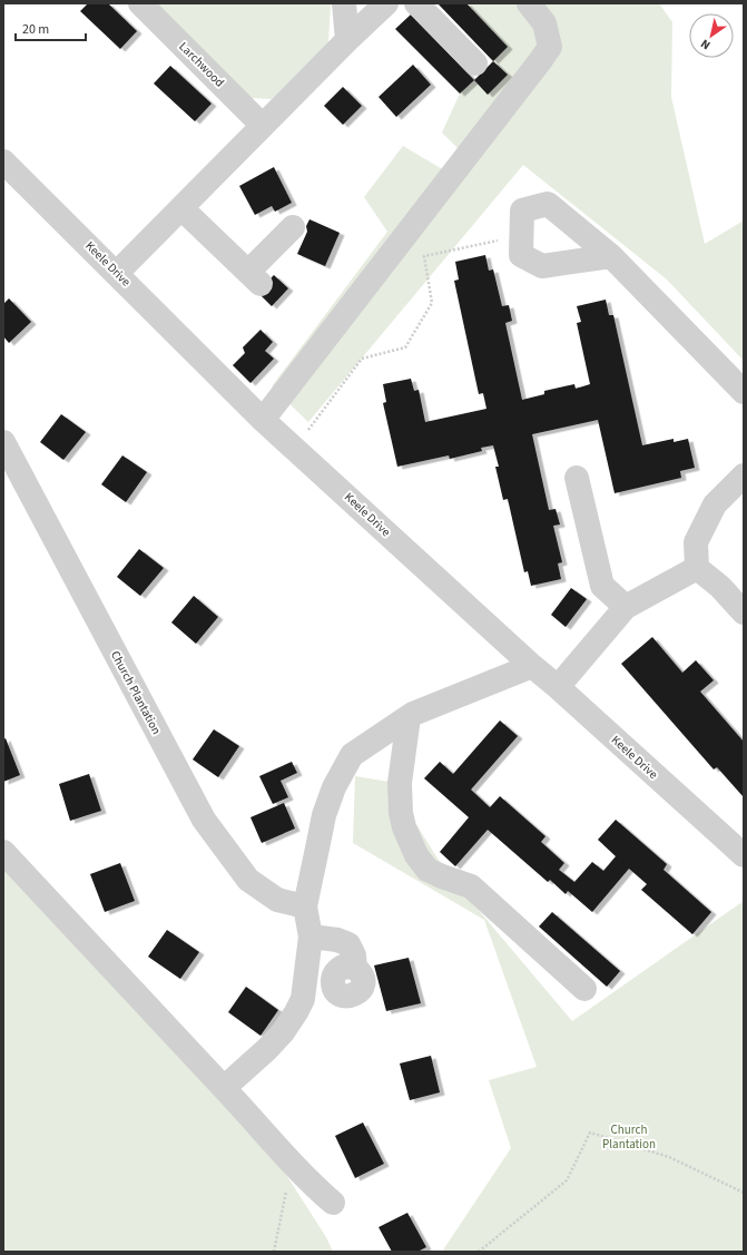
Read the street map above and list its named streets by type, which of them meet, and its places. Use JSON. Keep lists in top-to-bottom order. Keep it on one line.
{"streets":{"street":["Larchwood","Keele Drive","Church Plantation"]},"parks":["Church Plantation"],"scale_bar":"20 m","north":"bottom left"}
